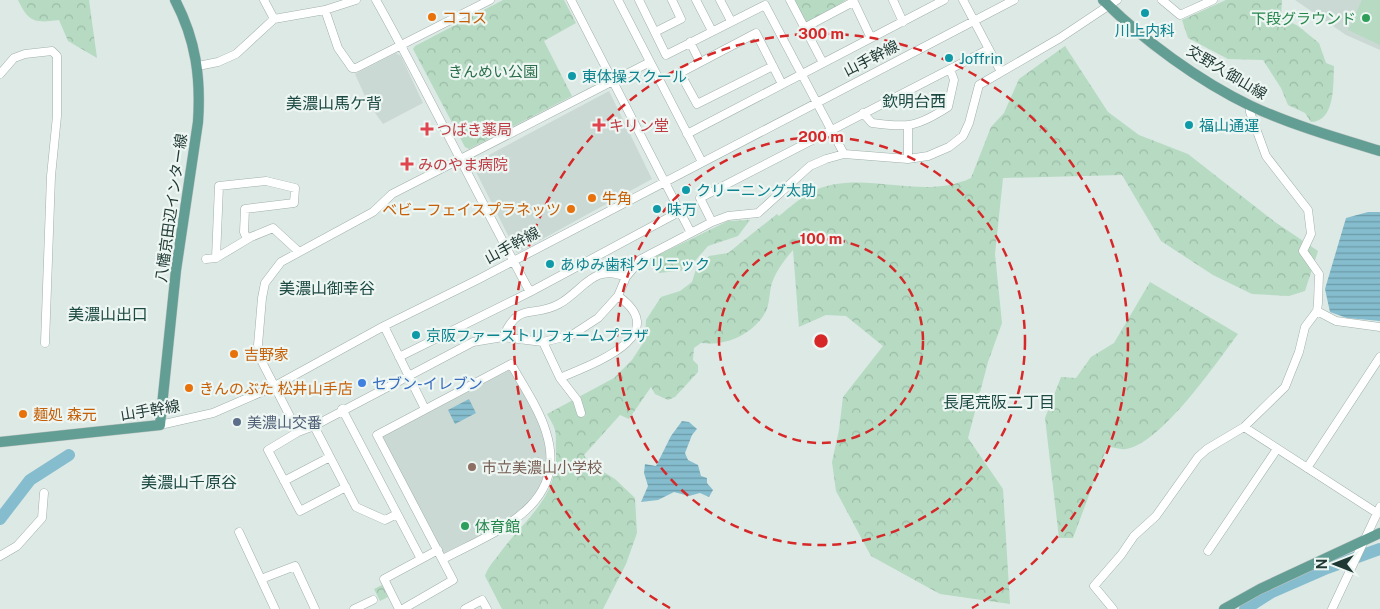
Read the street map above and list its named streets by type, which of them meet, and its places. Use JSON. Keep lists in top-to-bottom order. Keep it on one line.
{"streets":{"main road":["山手幹線","交野久御山線","八幡京田辺インター線"]},"crossings":[["山手幹線","八幡京田辺インター線"]],"districts":["欽明台西","美濃山馬ケ背","美濃山御幸谷","美濃山出口","長尾荒阪二丁目","美濃山千原谷"],"parks":["きんめい公園"],"places":{"other":["川上内科","ココス","下段グラウンド","Joffrin","東体操スクール","福山通運","クリーニング太助","牛角","ベビーフェイスプラネッツ","味万","あゆみ歯科クリニック","京阪ファーストリフォームプラザ","吉野家","セブン-イレブン","きんのぶた 松井山手店","麺処 森元","美濃山交番","市立美濃山小学校","体育館"],"health":["キリン堂","つばき薬局","みのやま病院"]},"north":"left","rings":["300 m","200 m","100 m"]}
